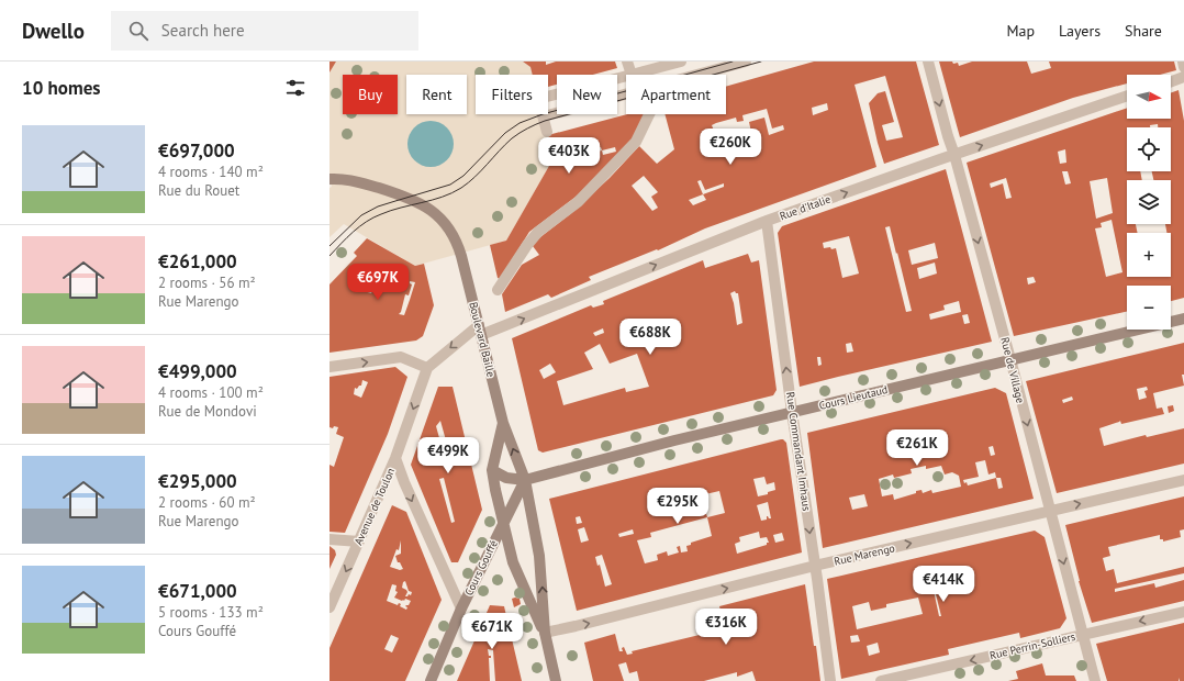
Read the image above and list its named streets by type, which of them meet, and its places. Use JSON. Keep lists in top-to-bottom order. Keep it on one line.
{"streets":{"main road":["Boulevard Baille","Cours Lieutaud","Cours Gouffé"],"street":["Rue d'Italie","Rue de Village","Rue Commandant Imhaus","Avenue de Toulon","Rue Marengo","Rue Perrin-Solliers"]},"crossings":[["Rue d'Italie","Boulevard Baille"],["Rue d'Italie","Rue de Village"],["Rue d'Italie","Rue Commandant Imhaus"],["Boulevard Baille","Cours Lieutaud"],["Boulevard Baille","Rue Marengo"],["Boulevard Baille","Cours Gouffé"],["Rue de Village","Cours Lieutaud"],["Rue de Village","Rue Marengo"],["Rue de Village","Rue Perrin-Solliers"],["Cours Lieutaud","Rue Commandant Imhaus"],["Cours Lieutaud","Cours Gouffé"],["Rue Commandant Imhaus","Rue Marengo"]],"one_way":["Rue d'Italie","Rue de Village","Avenue de Toulon","Rue Marengo","Rue Perrin-Solliers"],"north":"right","page":{"header":"Dwello","search":"Search here","nav":["Map","Layers","Share"],"heading":"10 homes","map_buttons":["+","−"],"chip":["Buy","Rent","Filters","New","Apartment"],"list":[{"name":"€697,000","note":"4 rooms · 140 m² · Rue du Rouet"},{"name":"€261,000","note":"2 rooms · 56 m² · Rue Marengo"},{"name":"€499,000","note":"4 rooms · 100 m² · Rue de Mondovi"},{"name":"€295,000","note":"2 rooms · 60 m² · Rue Marengo"},{"name":"€671,000","note":"5 rooms · 133 m² · Cours Gouffé"}],"price":["€260K","€403K","€697K","€688K","€261K","€499K","€295K","€414K","€316K","€671K"]}}
